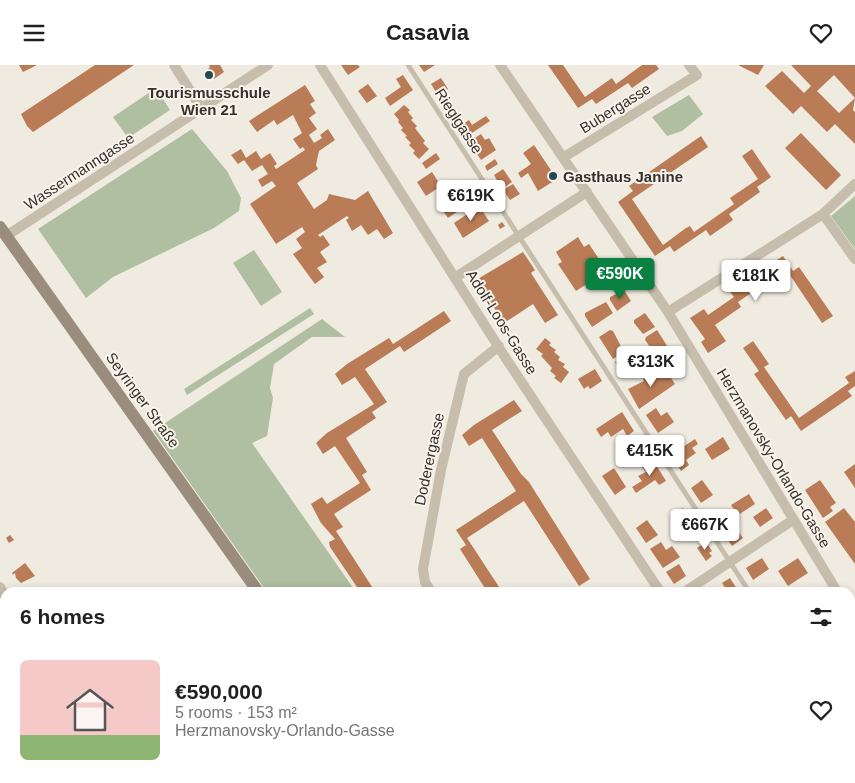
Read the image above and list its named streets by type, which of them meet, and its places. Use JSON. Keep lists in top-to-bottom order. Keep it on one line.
{"streets":{"main road":["Seyringer Straße"],"street":["Bubergasse","Wassermanngasse","Adolf-Loos-Gasse","Herzmanovsky-Orlando-Gasse","Doderergasse"],"lane":["Rieglgasse"]},"crossings":[["Bubergasse","Herzmanovsky-Orlando-Gasse"],["Wassermanngasse","Seyringer Straße"],["Adolf-Loos-Gasse","Doderergasse"]],"places":["Tourismusschule Wien 21","Gasthaus Janine"],"page":{"header":"Casavia","price":["€619K","€590K","€181K","€313K","€415K","€667K"],"heading":"6 homes","list":[{"name":"€590,000","note":"5 rooms · 153 m² · Herzmanovsky-Orlando-Gasse"}]}}
